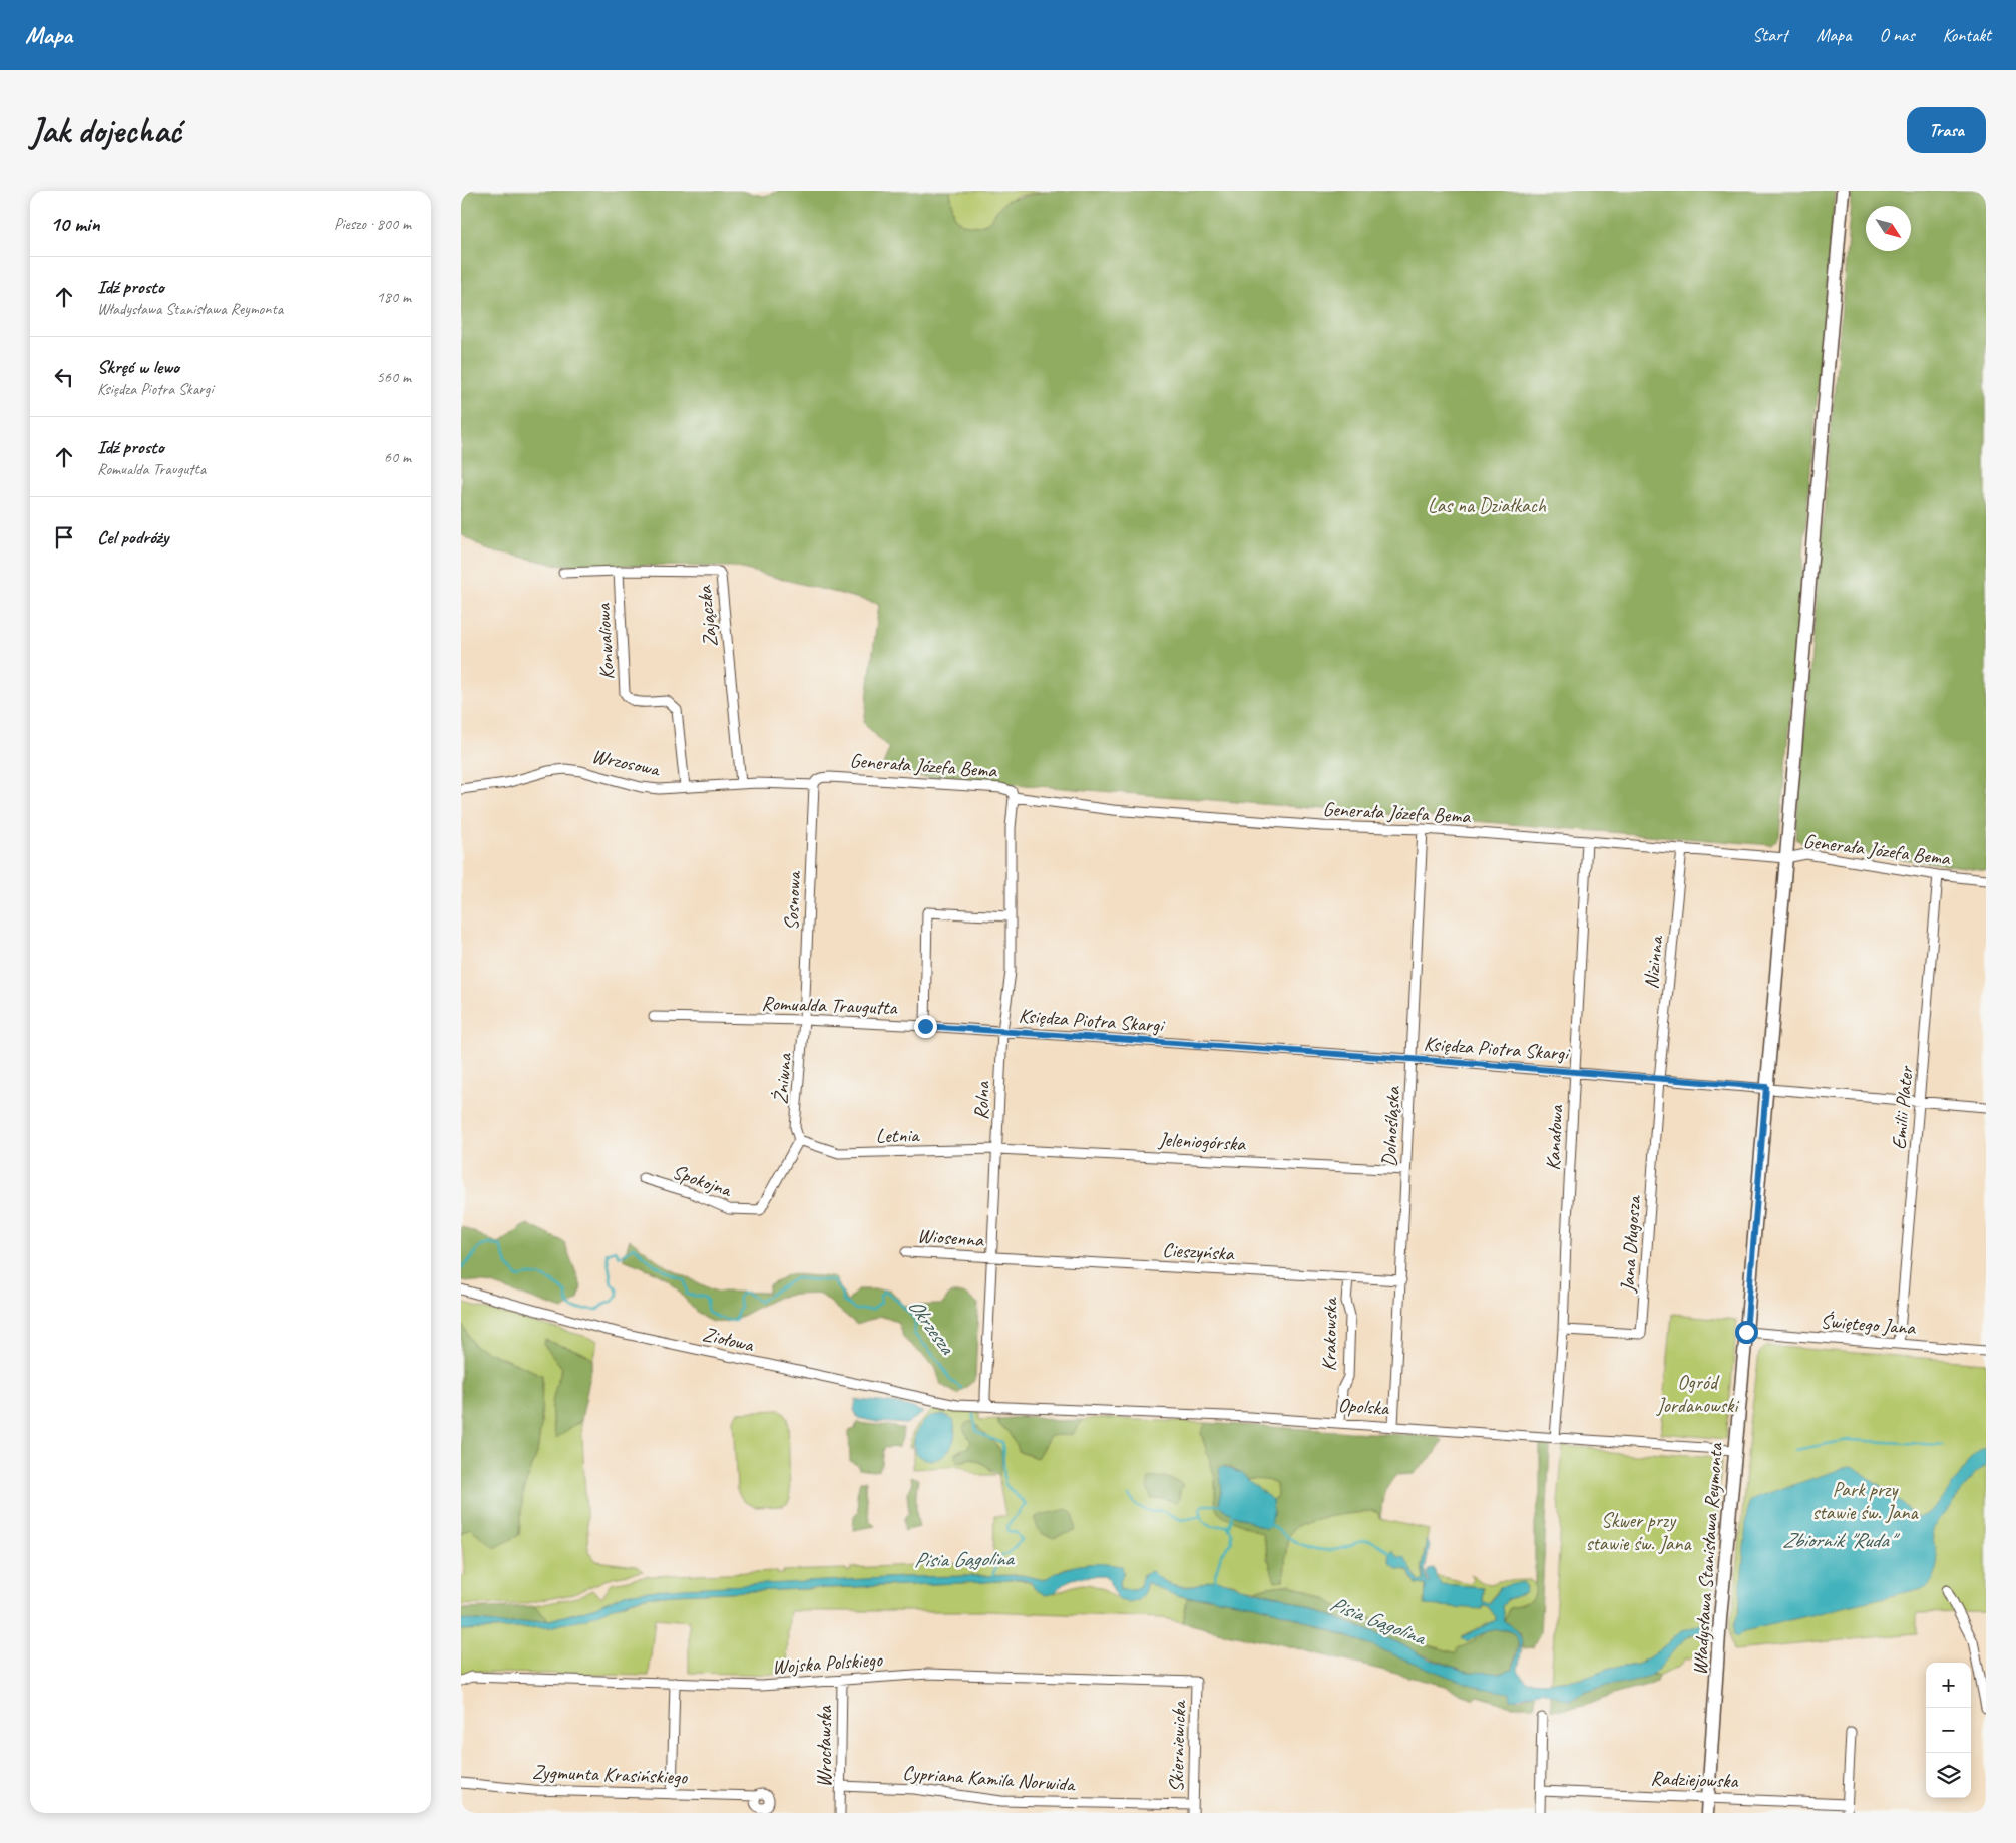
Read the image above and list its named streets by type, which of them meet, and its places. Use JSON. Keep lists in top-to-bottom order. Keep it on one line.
{"streets":{"main road":["Władysława Stanisława Reymonta"],"street":["Zajączka","Konwaliowa","Wrzosowa","Generała Józefa Bema","Sosnowa","Nizinna","Romualda Traugutta","Księdza Piotra Skargi","Żniwna","Rolna","Emilii Plater","Dolnośląska","Letnia","Kanałowa","Jeleniogórska","Spokojna","Wiosenna","Jana Długosza","Cieszyńska","Świętego Jana","Krakowska","Ziołowa","Opolska","Wojska Polskiego","Wrocławska","Skierniewicka","Zygmunta Krasińskiego","Cypriana Kamila Norwida","Radziejowska"]},"crossings":[["Zajączka","Konwaliowa"],["Zajączka","Wrzosowa"],["Konwaliowa","Wrzosowa"],["Wrzosowa","Generała Józefa Bema"],["Wrzosowa","Sosnowa"],["Generała Józefa Bema","Sosnowa"],["Generała Józefa Bema","Nizinna"],["Generała Józefa Bema","Rolna"],["Generała Józefa Bema","Emilii Plater"],["Generała Józefa Bema","Dolnośląska"],["Generała Józefa Bema","Kanałowa"],["Generała Józefa Bema","Władysława Stanisława Reymonta"],["Sosnowa","Romualda Traugutta"],["Sosnowa","Żniwna"],["Nizinna","Księdza Piotra Skargi"],["Nizinna","Jana Długosza"],["Romualda Traugutta","Księdza Piotra Skargi"],["Romualda Traugutta","Żniwna"],["Romualda Traugutta","Rolna"],["Księdza Piotra Skargi","Rolna"],["Księdza Piotra Skargi","Emilii Plater"],["Księdza Piotra Skargi","Dolnośląska"],["Księdza Piotra Skargi","Kanałowa"],["Księdza Piotra Skargi","Jana Długosza"],["Księdza Piotra Skargi","Władysława Stanisława Reymonta"],["Żniwna","Letnia"],["Żniwna","Spokojna"],["Rolna","Letnia"],["Rolna","Jeleniogórska"],["Rolna","Wiosenna"],["Rolna","Cieszyńska"],["Rolna","Ziołowa"],["Rolna","Opolska"],["Emilii Plater","Świętego Jana"],["Dolnośląska","Jeleniogórska"],["Dolnośląska","Cieszyńska"],["Dolnośląska","Opolska"],["Letnia","Jeleniogórska"],["Letnia","Spokojna"],["Kanałowa","Jana Długosza"],["Kanałowa","Opolska"],["Wiosenna","Cieszyńska"],["Cieszyńska","Krakowska"],["Świętego Jana","Władysława Stanisława Reymonta"],["Krakowska","Opolska"],["Ziołowa","Opolska"],["Opolska","Władysława Stanisława Reymonta"],["Władysława Stanisława Reymonta","Radziejowska"],["Wojska Polskiego","Wrocławska"],["Wojska Polskiego","Skierniewicka"],["Wrocławska","Cypriana Kamila Norwida"],["Skierniewicka","Cypriana Kamila Norwida"]],"water":["Okrzesza","Zbiornik \"Ruda\"","Pisia Gągolina"],"parks":["Las na Działkach","Ogród Jordanowski","Park przy stawie św. Jana","Skwer przy stawie św. Jana"],"north":"bottom right","page":{"header":"Mapa","nav":["Start","Mapa","O nas","Kontakt"],"buttons":"Trasa","title":"Jak dojechać","heading":["10 min","Pieszo · 800 m"],"list":[["Idź prosto","Władysława Stanisława Reymonta","180 m"],["Skręć w lewo","Księdza Piotra Skargi","560 m"],["Idź prosto","Romualda Traugutta","60 m"],"Cel podróży"],"map_buttons":["+","−"]}}
